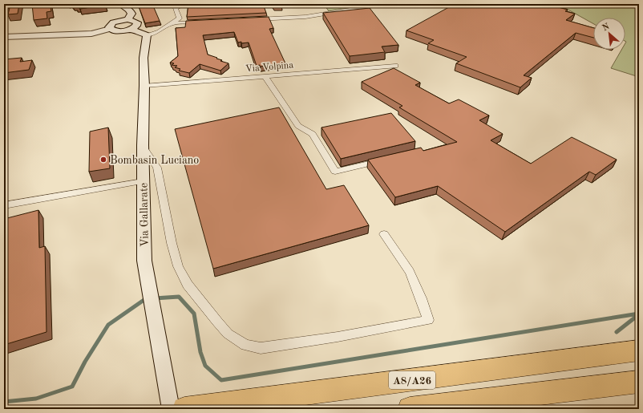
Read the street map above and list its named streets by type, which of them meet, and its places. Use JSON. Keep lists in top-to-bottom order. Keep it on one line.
{"streets":{"highway":["A8/A26"],"main road":["Via Gallarate"],"street":["Via Volpina"]},"crossings":[["Via Volpina","Via Gallarate"]],"places":["Bombasin Luciano"],"north":"top left"}
